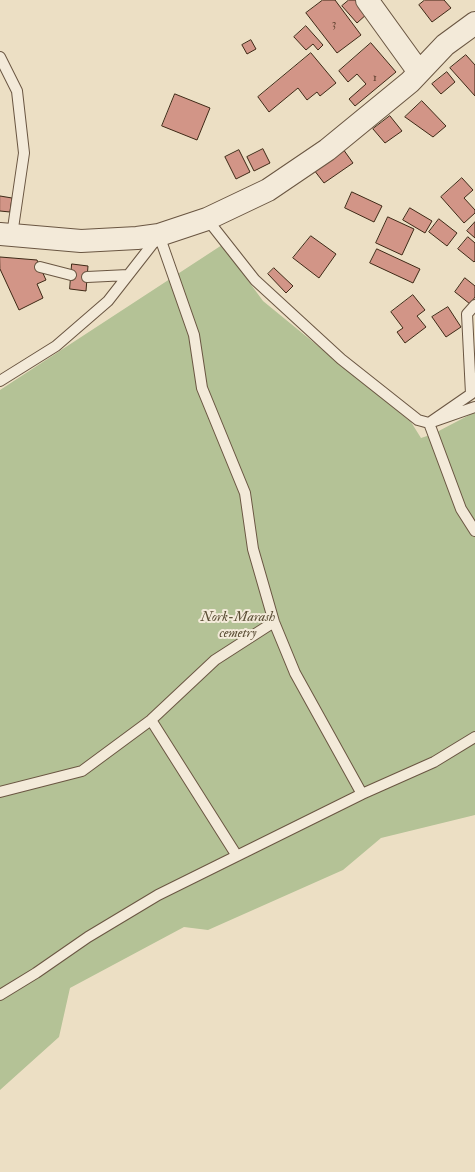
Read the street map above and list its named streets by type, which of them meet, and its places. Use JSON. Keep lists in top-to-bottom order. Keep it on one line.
{"parks":["Nork-Marash cemetry"],"house_numbers":["3","1"]}
